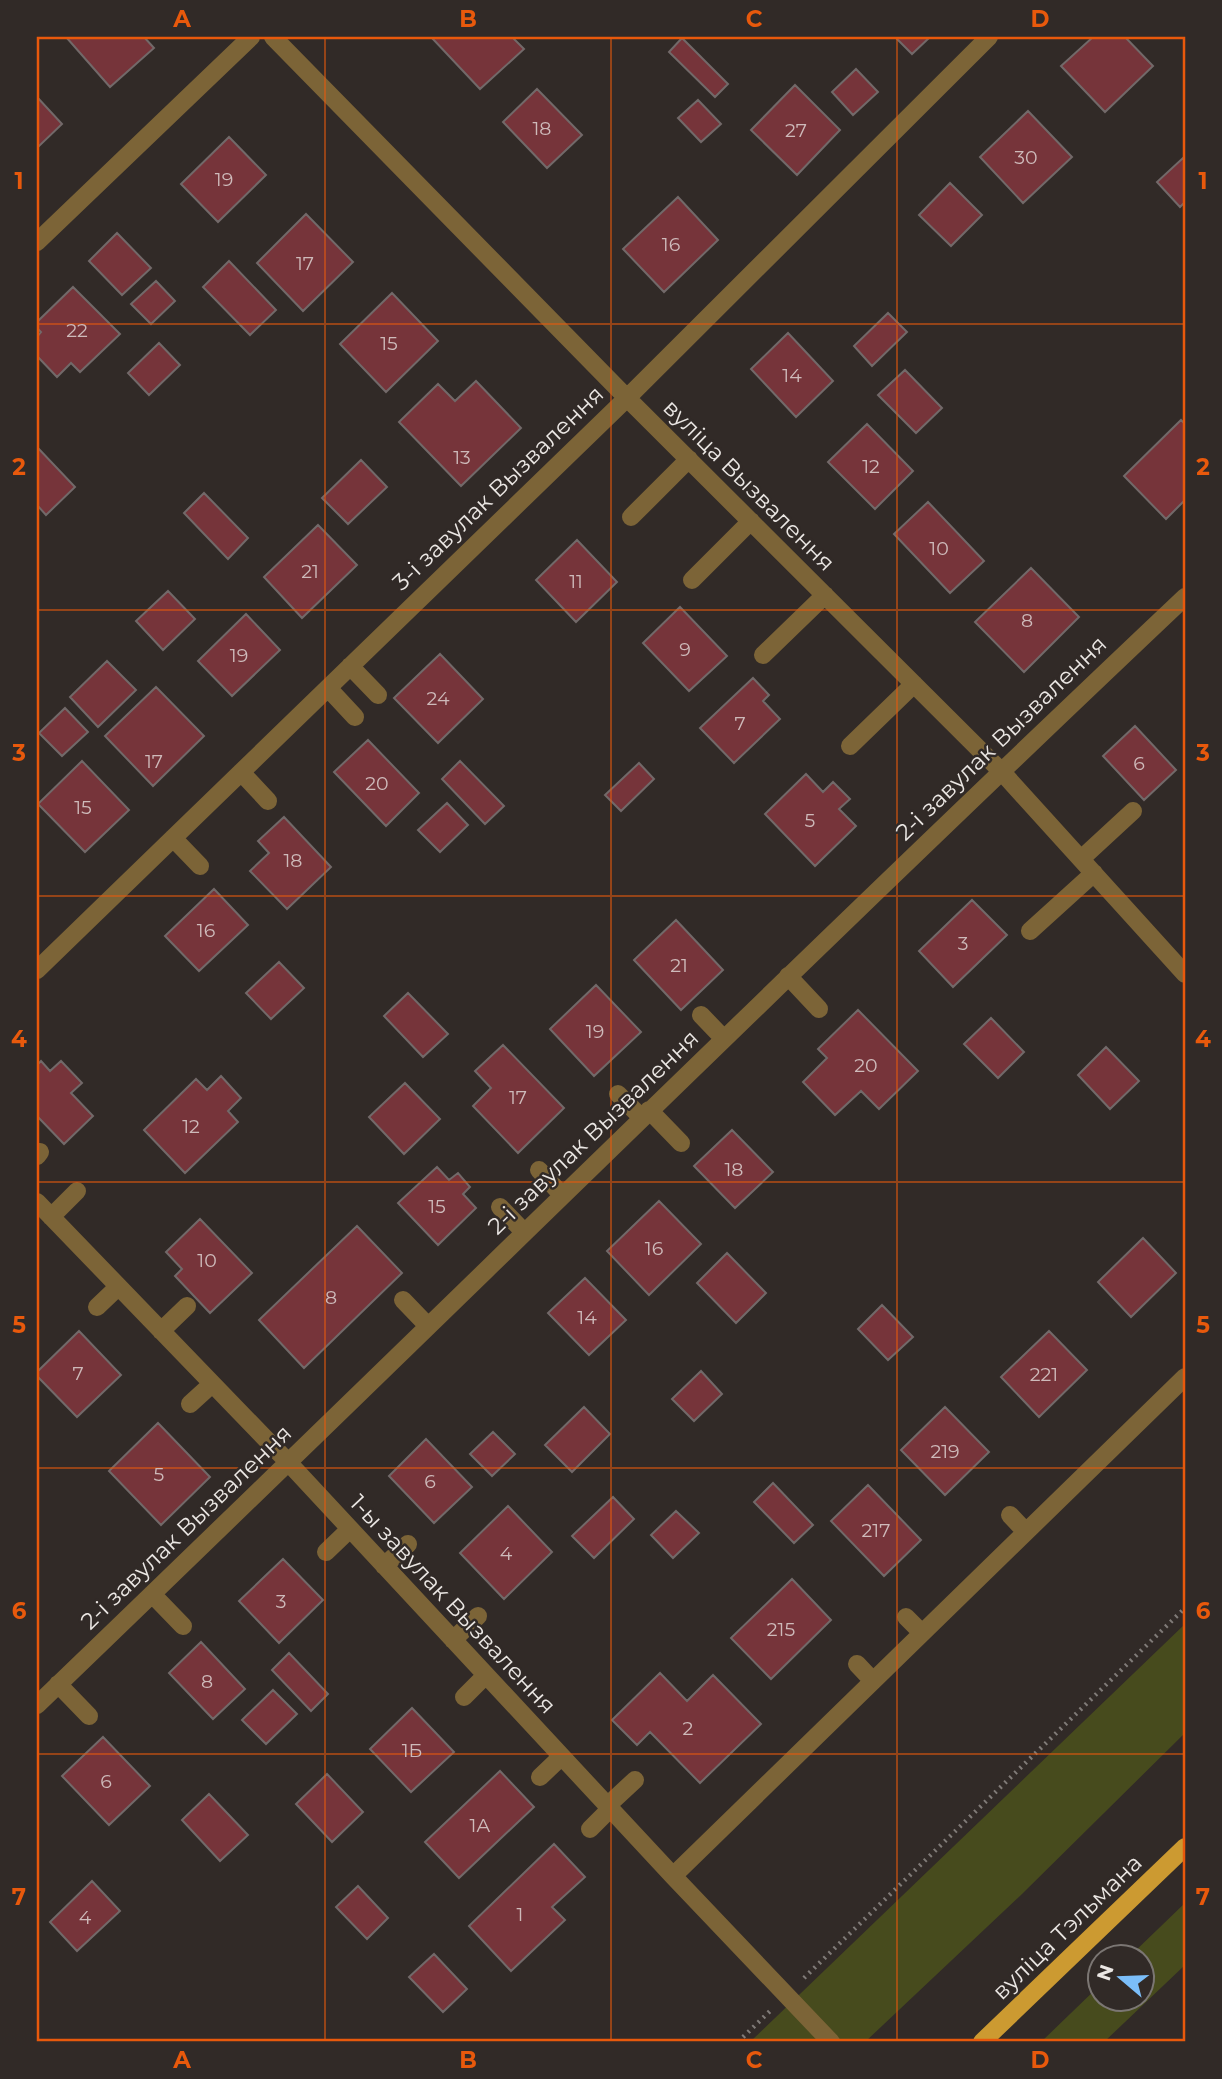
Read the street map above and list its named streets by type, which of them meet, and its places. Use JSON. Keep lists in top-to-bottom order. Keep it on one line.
{"streets":{"main road":["вуліца Тэльмана"],"street":["вуліца Вызвалення","3-і завулак Вызвалення","2-і завулак Вызвалення","1-ы завулак Вызвалення"]},"crossings":[["вуліца Вызвалення","3-і завулак Вызвалення"],["вуліца Вызвалення","2-і завулак Вызвалення"],["2-і завулак Вызвалення","1-ы завулак Вызвалення"]],"house_numbers":["18","27","30","19","16","17","22","15","14","13","12","10","21","11","8","9","19","24","7","17","6","20","15","5","18","16","3","21","19","20","17","12","18","15","16","10","8","14","7","221","219","5","6","217","4","3","215","8","2","1Б","6","1А","1","4"],"north":"left","grid":{"columns":["A","B","C","D"],"rows":["1","2","3","4","5","6","7"]}}
